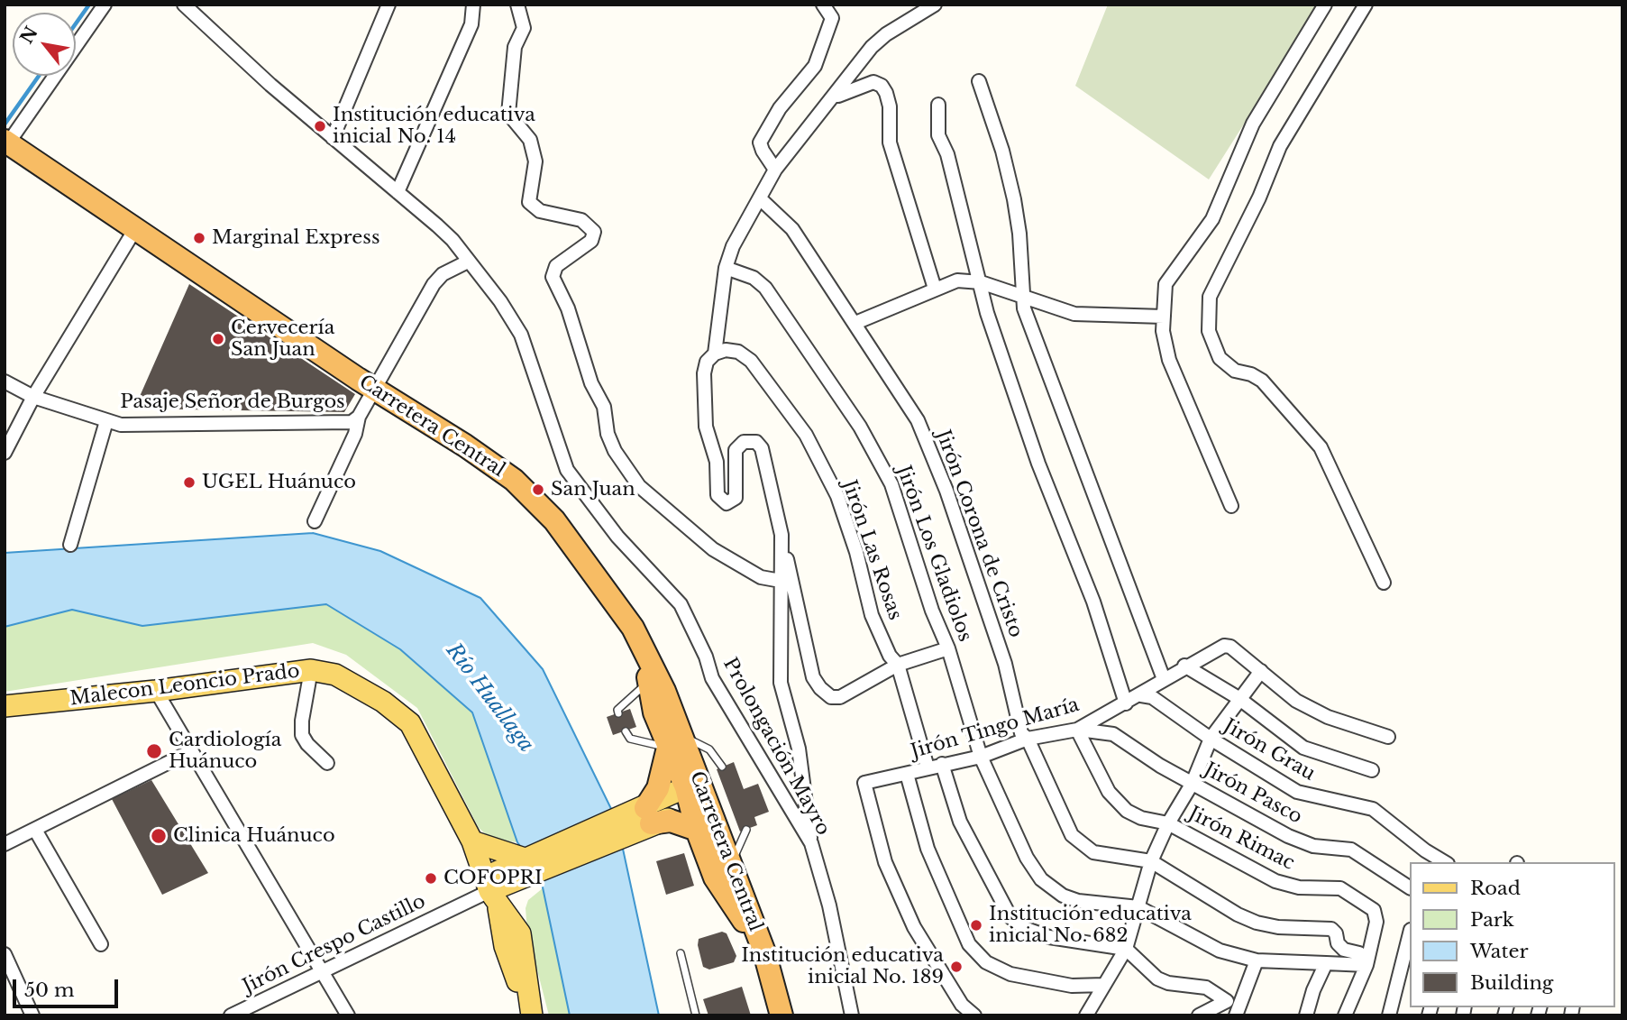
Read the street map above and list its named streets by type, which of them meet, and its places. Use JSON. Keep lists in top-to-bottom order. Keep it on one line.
{"streets":{"highway":["Carretera Central"],"main road":["Malecon Leoncio Prado"],"street":["Pasaje Señor de Burgos","Jirón Corona de Cristo","Jirón Las Rosas","Jirón Los Gladiolos","Jirón Tingo María","Prolongación Mayro","Jirón Grau","Jirón Pasco","Jirón Rimac","Jirón Crespo Castillo"]},"crossings":[["Pasaje Señor de Burgos","Carretera Central"],["Pasaje Señor de Burgos","Prolongación Mayro"],["Jirón Corona de Cristo","Jirón Tingo María"],["Jirón Las Rosas","Jirón Tingo María"],["Jirón Los Gladiolos","Jirón Tingo María"],["Malecon Leoncio Prado","Jirón Crespo Castillo"],["Jirón Tingo María","Jirón Grau"],["Jirón Tingo María","Jirón Pasco"],["Jirón Tingo María","Jirón Rimac"],["Jirón Pasco","Jirón Rimac"]],"water":["Río Huallaga"],"places":["Institución educativa inicial No. 14","Marginal Express","Cervecería San Juan","UGEL Huánuco","San Juan","Cardiología Huánuco","Clinica Huánuco","COFOPRI","Institución educativa inicial No. 682","Institución educativa inicial No. 189"],"legend":["Road","Park","Water","Building"],"scale_bar":"50 m","north":"top left"}
